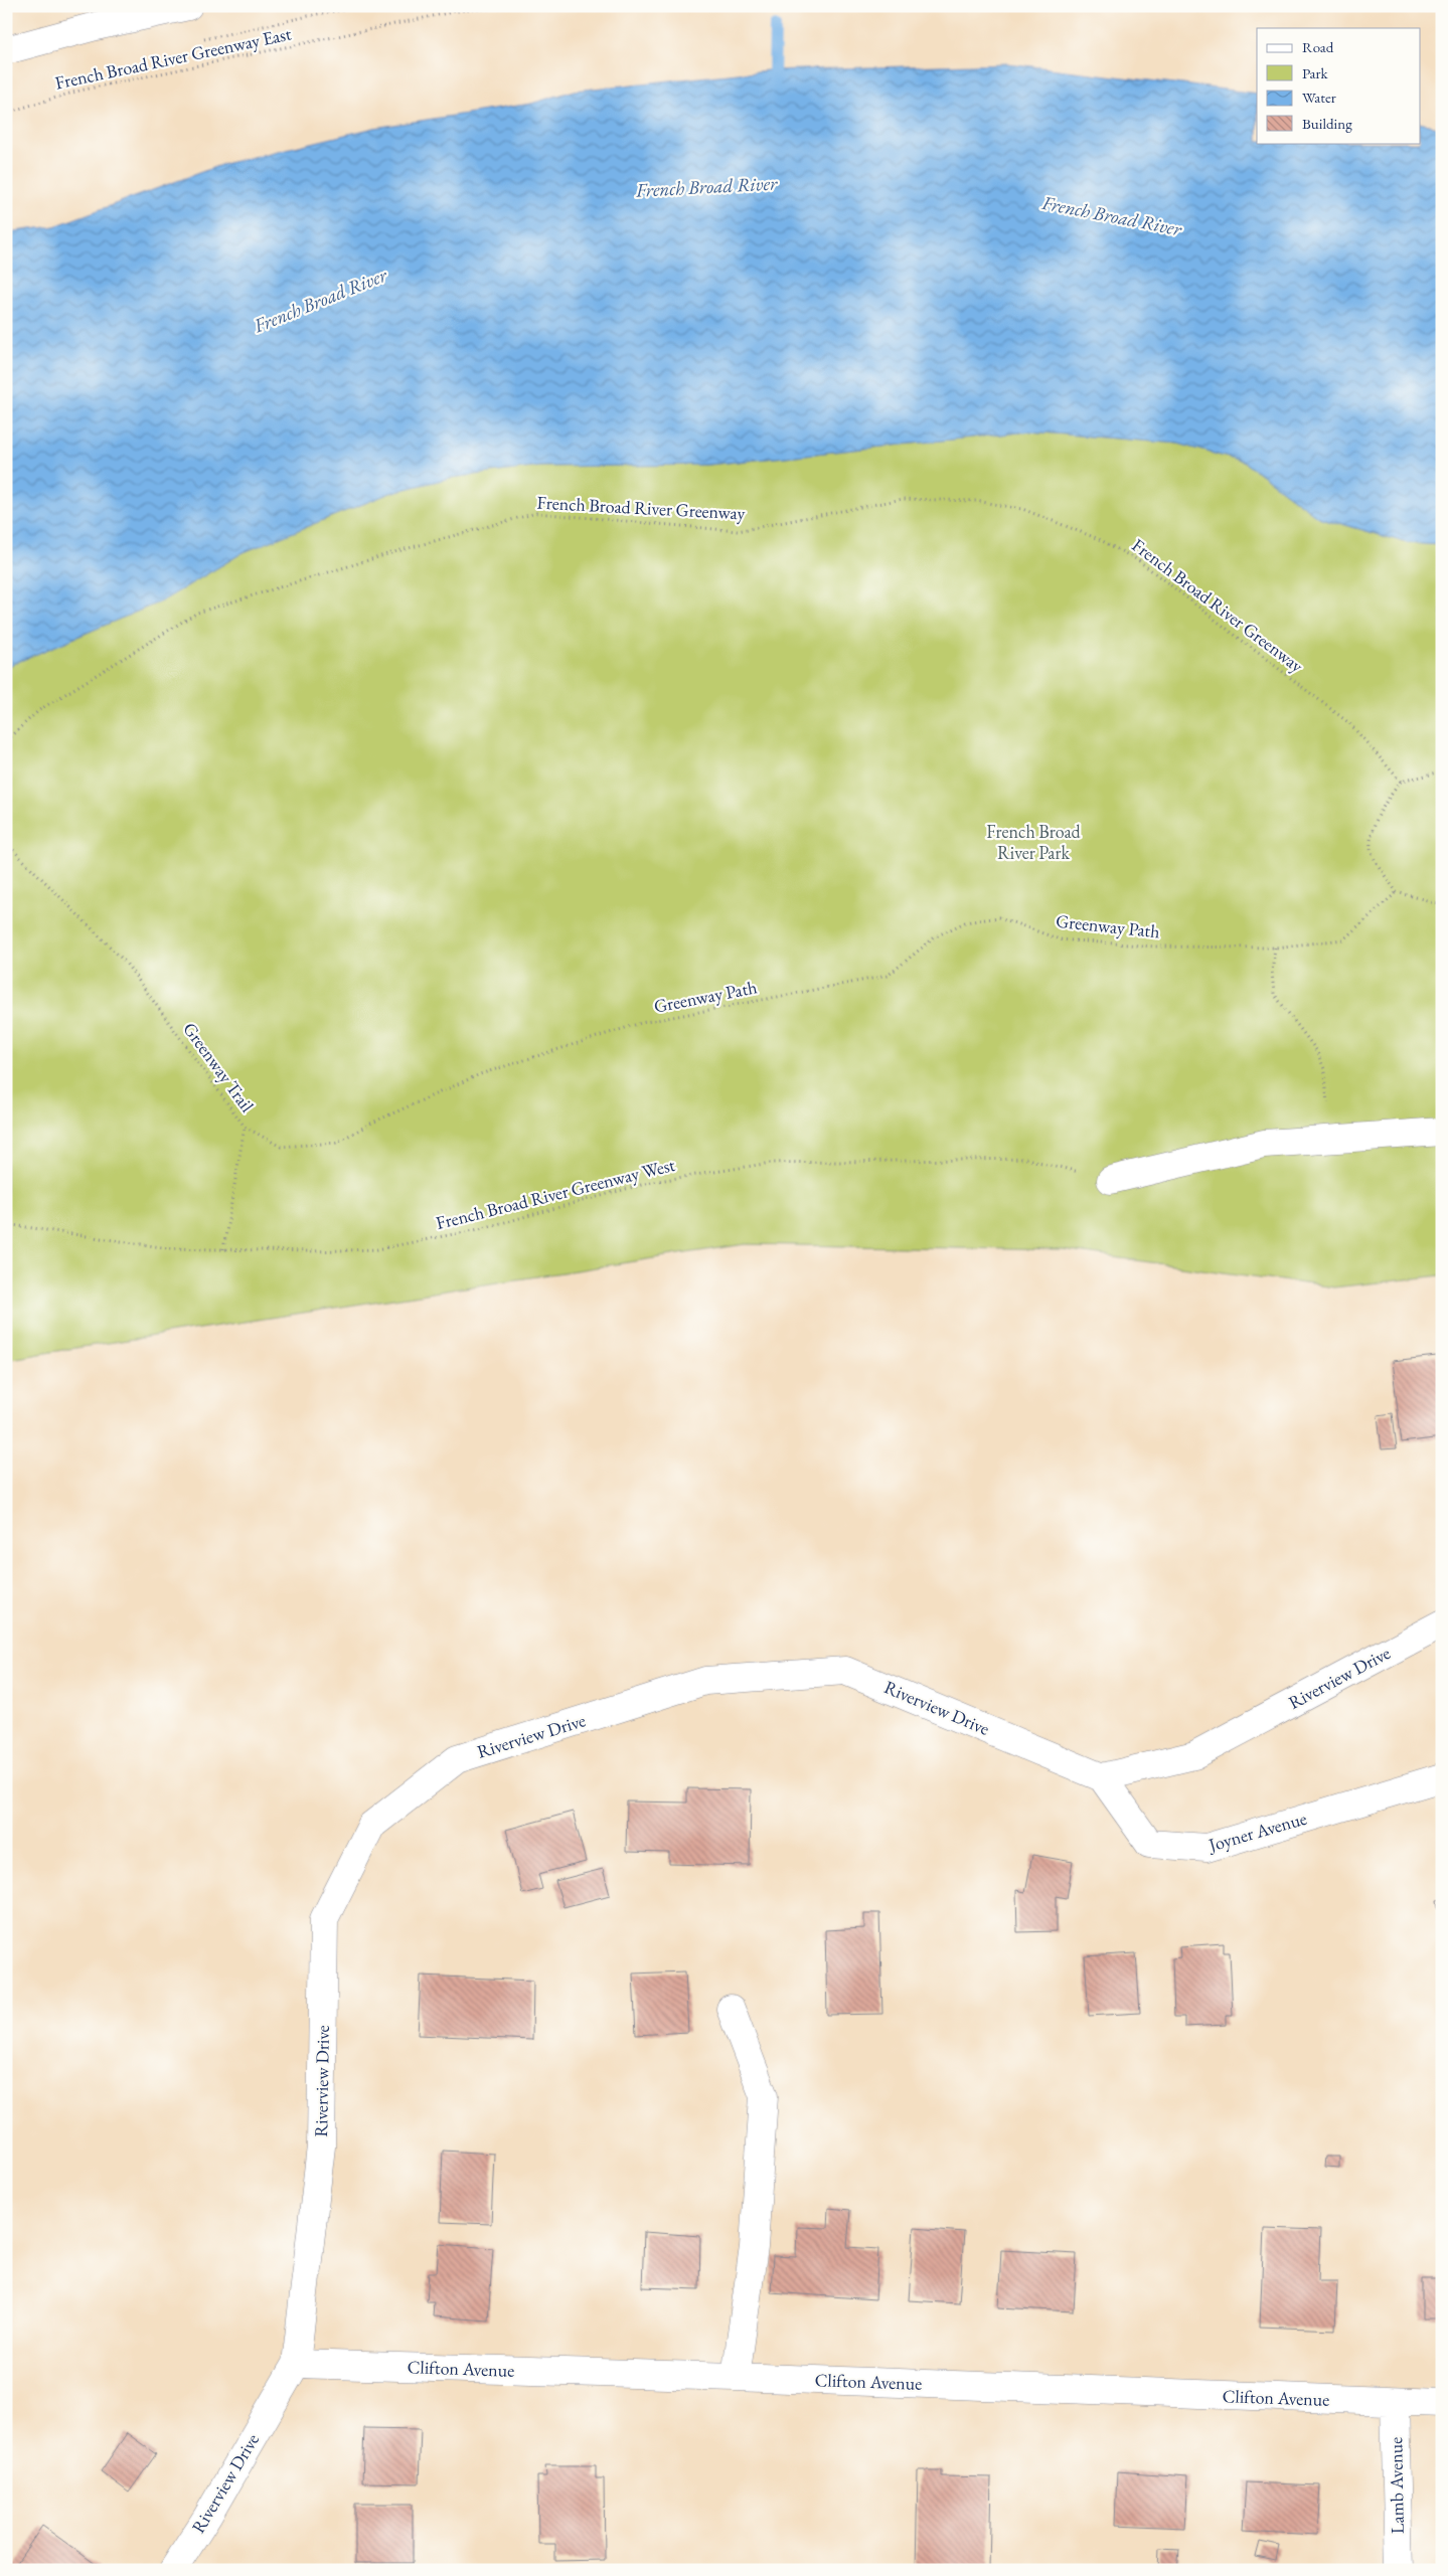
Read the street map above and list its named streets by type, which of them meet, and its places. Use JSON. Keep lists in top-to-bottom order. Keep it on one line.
{"streets":{"street":["Riverview Drive","Joyner Avenue","Clifton Avenue","Lamb Avenue"],"path":["French Broad River Greenway East","French Broad River Greenway","Greenway Path","Greenway Trail","French Broad River Greenway West"]},"crossings":[["Greenway Path","Greenway Trail"],["Riverview Drive","Joyner Avenue"],["Riverview Drive","Clifton Avenue"],["Clifton Avenue","Lamb Avenue"]],"water":["French Broad River"],"parks":["French Broad River Park"],"legend":["Road","Park","Water","Building"]}
